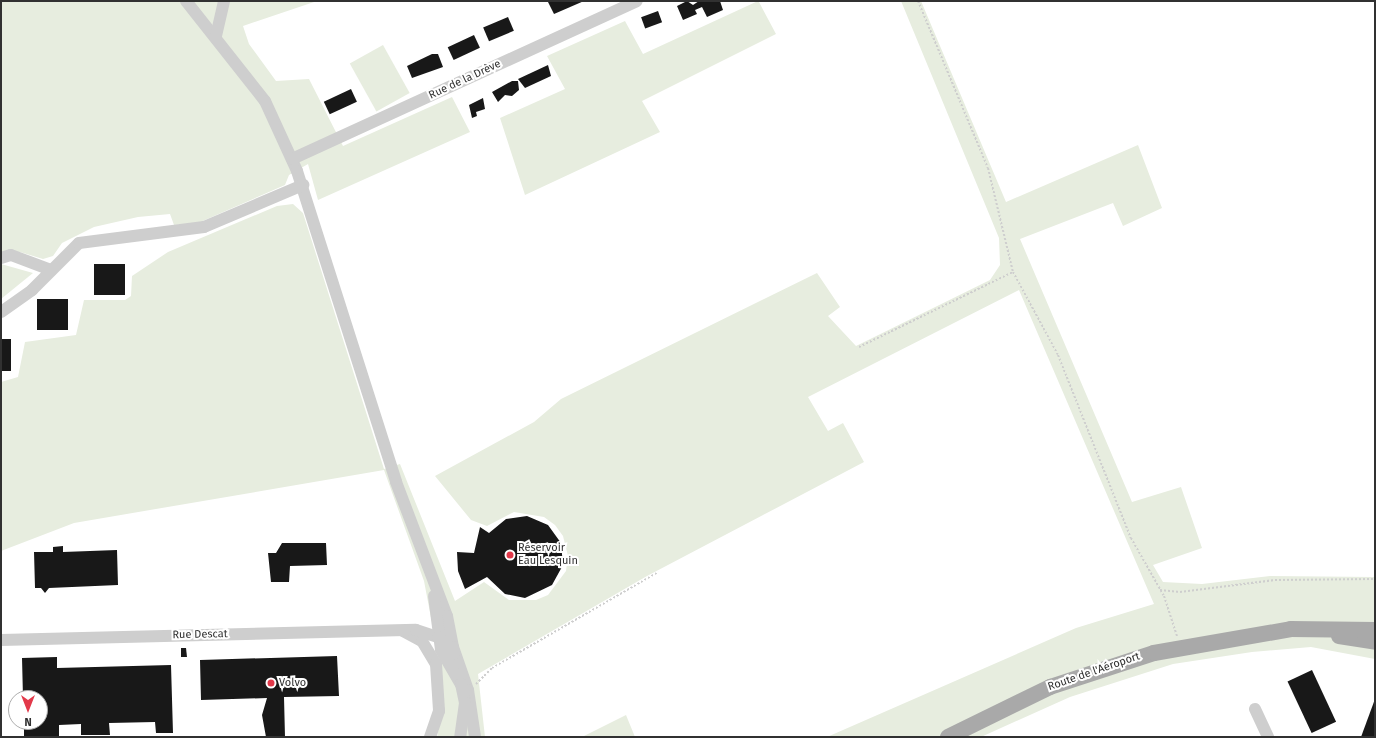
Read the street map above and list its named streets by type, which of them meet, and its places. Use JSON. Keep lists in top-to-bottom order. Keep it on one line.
{"streets":{"main road":["Route de l'Aéroport"],"street":["Rue de la Drève","Rue Descat"]},"places":["Réservoir Eau Lesquin","Volvo"],"north":"bottom"}
